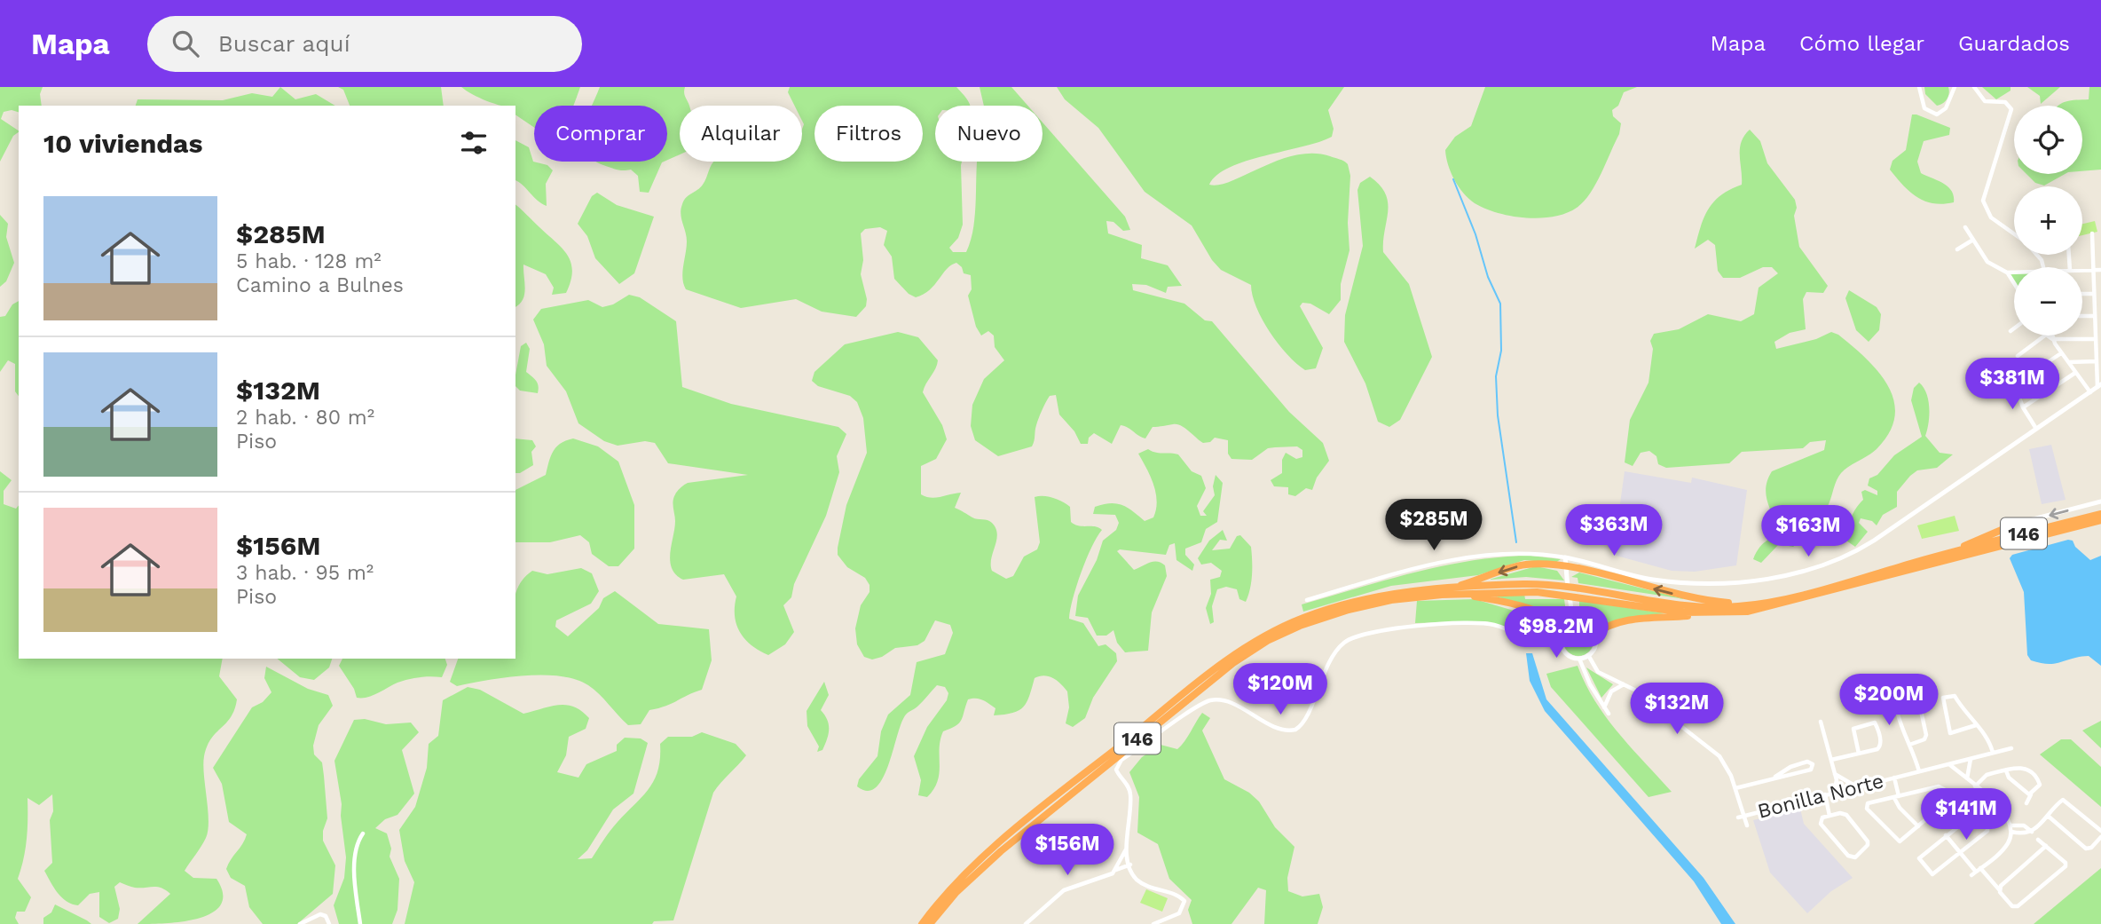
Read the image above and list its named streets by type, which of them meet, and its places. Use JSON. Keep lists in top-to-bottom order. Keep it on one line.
{"streets":{"highway":["146"],"street":["Bonilla Norte"]},"page":{"header":"Mapa","search":"Buscar aquí","nav":["Mapa","Cómo llegar","Guardados"],"map_buttons":["+","−"],"chip":["Comprar","Alquilar","Filtros","Nuevo"],"heading":"10 viviendas","list":[{"name":"$285M","note":"5 hab. · 128 m² · Camino a Bulnes"},{"name":"$132M","note":"2 hab. · 80 m² · Piso"},{"name":"$156M","note":"3 hab. · 95 m² · Piso"}],"price":["$381M","$285M","$363M","$163M","$98.2M","$120M","$200M","$132M","$141M","$156M"]}}
